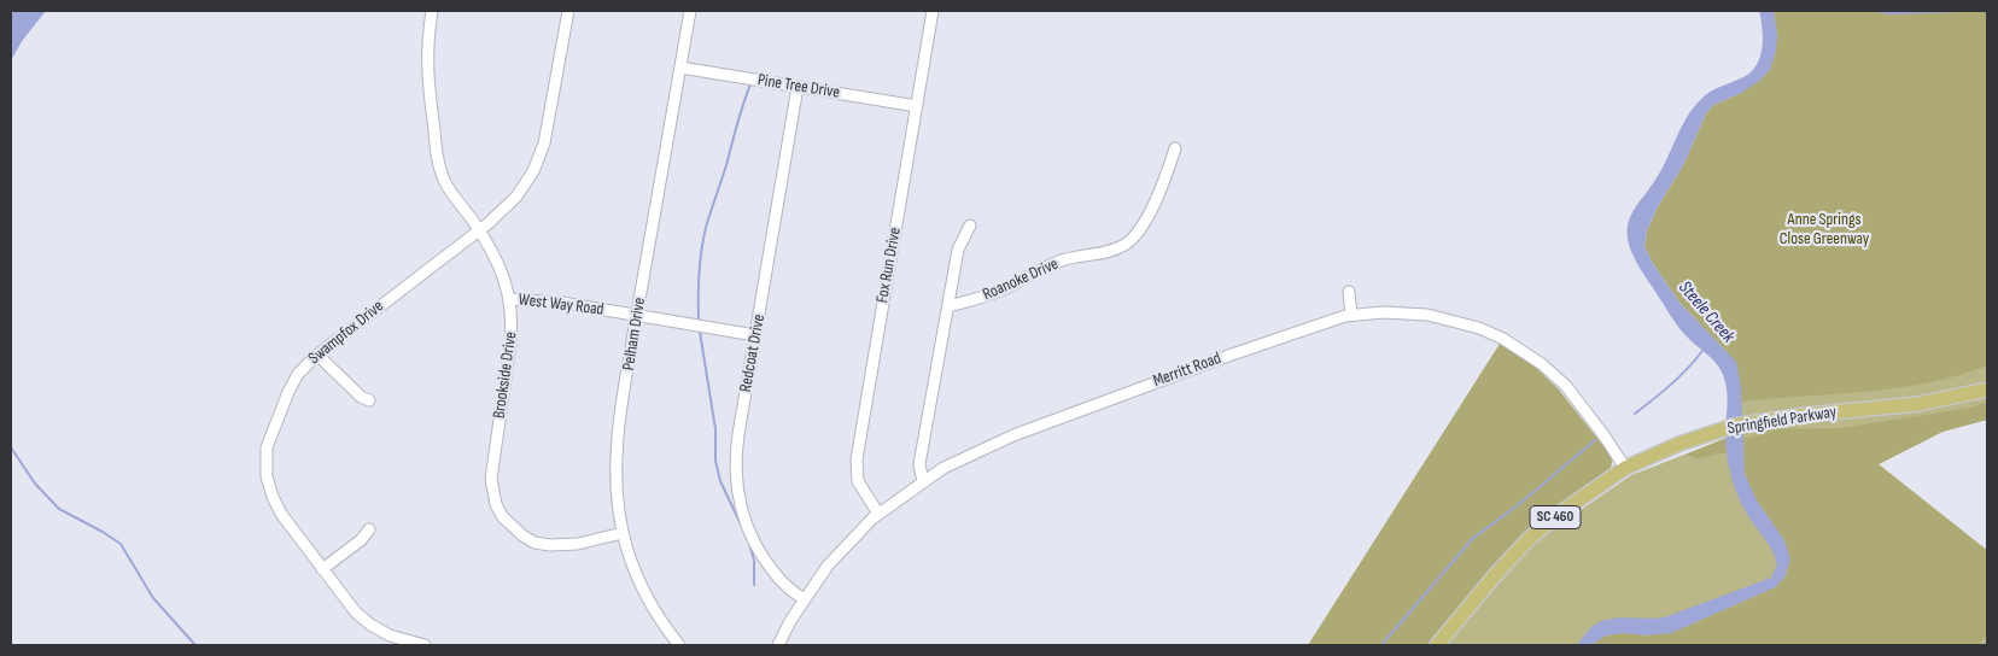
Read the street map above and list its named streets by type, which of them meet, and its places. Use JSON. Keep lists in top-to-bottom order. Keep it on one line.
{"streets":{"main road":["Springfield Parkway","SC 460"],"street":["Pine Tree Drive","Fox Run Drive","Roanoke Drive","West Way Road","Swampfox Drive","Pelham Drive","Redcoat Drive","Merritt Road","Brookside Drive"]},"crossings":[["Pine Tree Drive","Fox Run Drive"],["Pine Tree Drive","Pelham Drive"],["Pine Tree Drive","Redcoat Drive"],["Fox Run Drive","Merritt Road"],["West Way Road","Pelham Drive"],["West Way Road","Redcoat Drive"],["West Way Road","Brookside Drive"],["Swampfox Drive","Brookside Drive"],["Pelham Drive","Brookside Drive"],["Redcoat Drive","Merritt Road"],["Merritt Road","Springfield Parkway"]],"water":["Steele Creek"],"parks":["Anne Springs Close Greenway"]}
